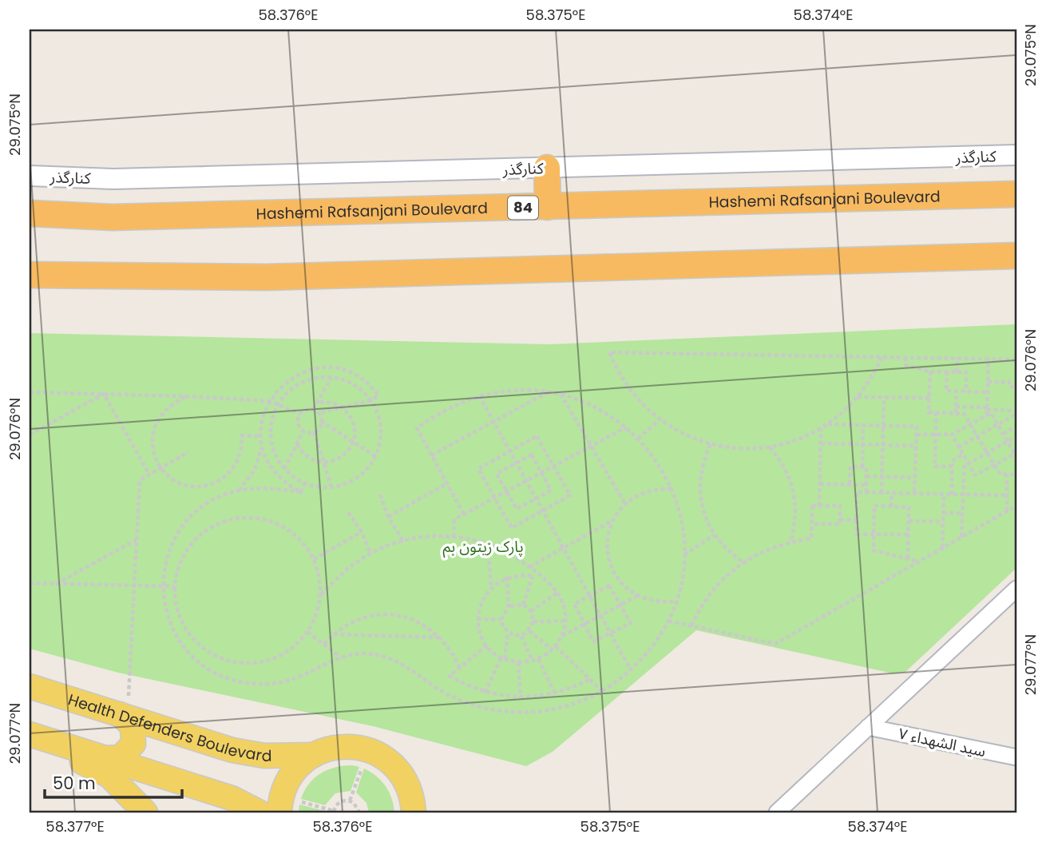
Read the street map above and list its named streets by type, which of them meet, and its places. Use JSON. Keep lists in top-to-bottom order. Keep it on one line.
{"streets":{"highway":["Hashemi Rafsanjani Boulevard","84"],"main road":["Health Defenders Boulevard"],"street":["کنارگذر","سید الشهداء ۷"]},"parks":["پارک زیتون بم"],"scale_bar":"50 m","coordinates":["58.376°E","58.375°E","58.374°E","29.075°N","29.076°N","29.077°N","58.377°E"]}
